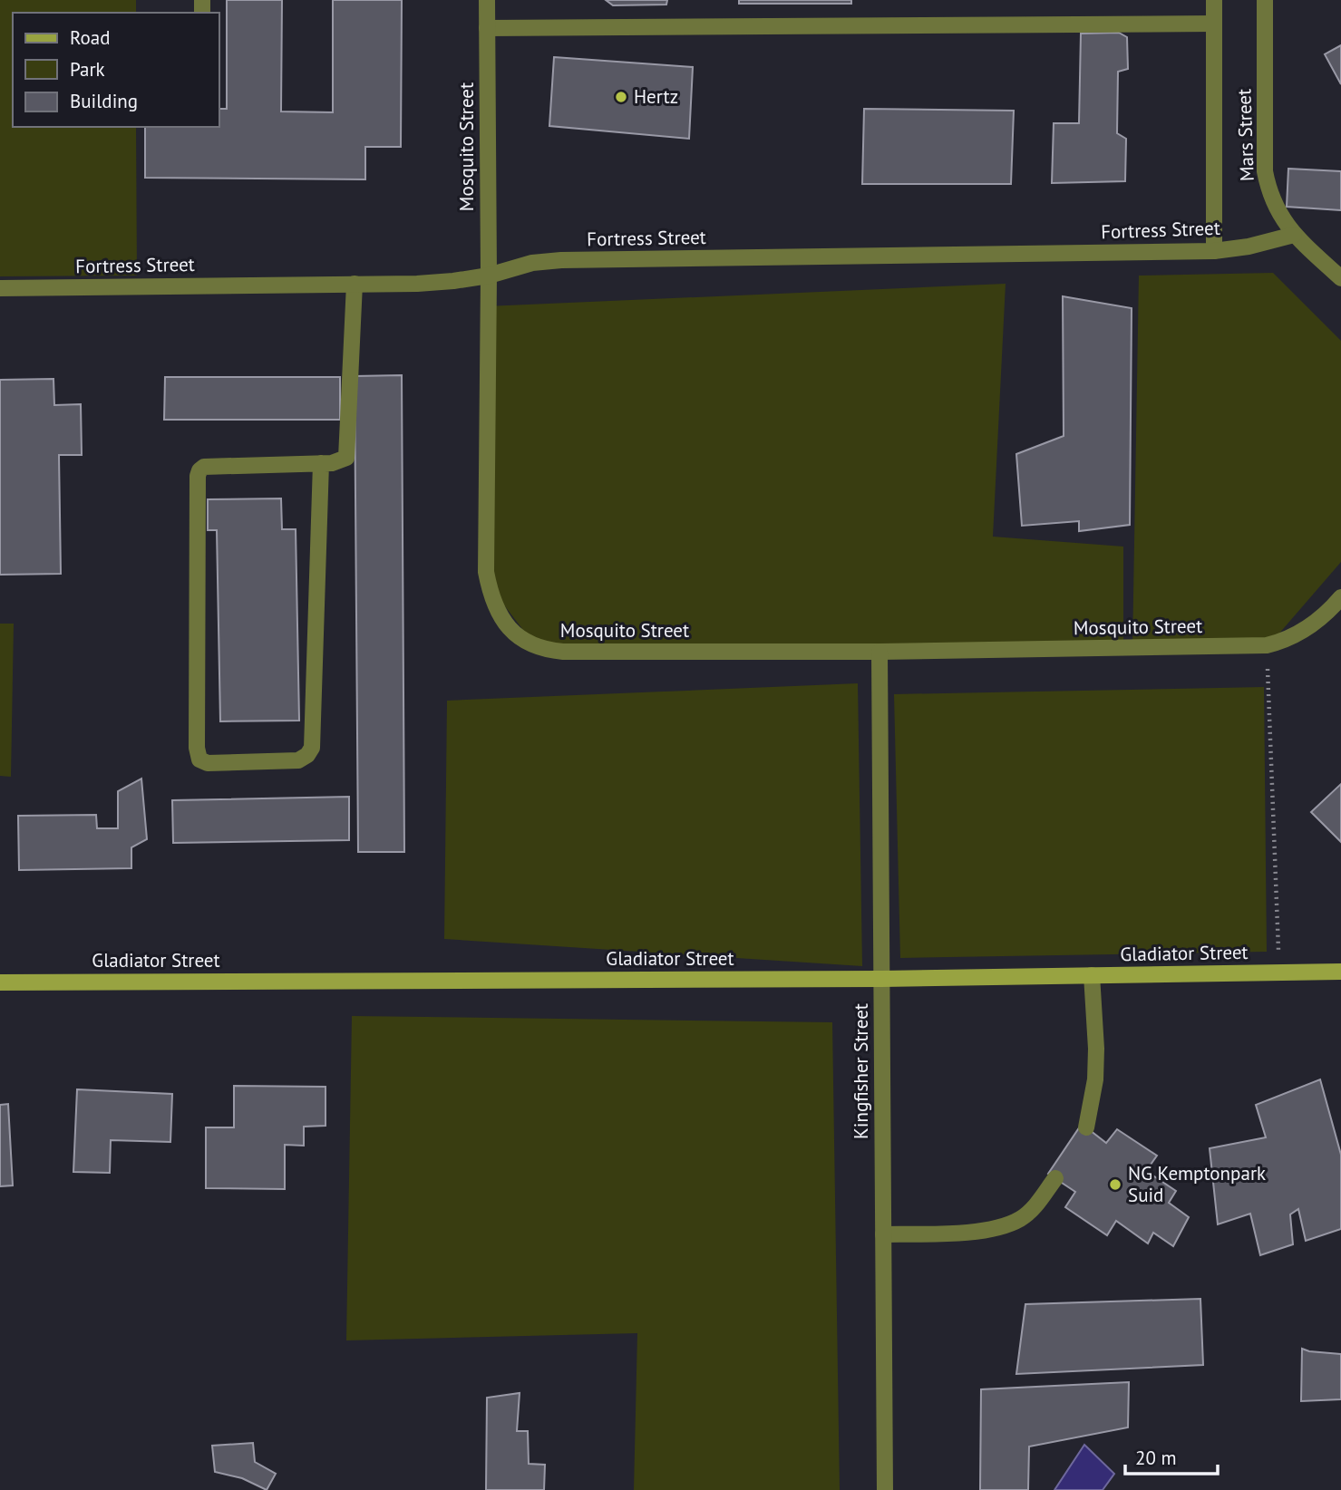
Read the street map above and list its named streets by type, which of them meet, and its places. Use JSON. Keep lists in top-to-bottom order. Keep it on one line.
{"streets":{"street":["Mars Street","Mosquito Street","Fortress Street","Gladiator Street","Kingfisher Street"]},"crossings":[["Mars Street","Fortress Street"],["Mosquito Street","Fortress Street"],["Mosquito Street","Kingfisher Street"],["Gladiator Street","Kingfisher Street"]],"places":["Hertz","NG Kemptonpark Suid"],"legend":["Road","Park","Building"],"scale_bar":"20 m"}
